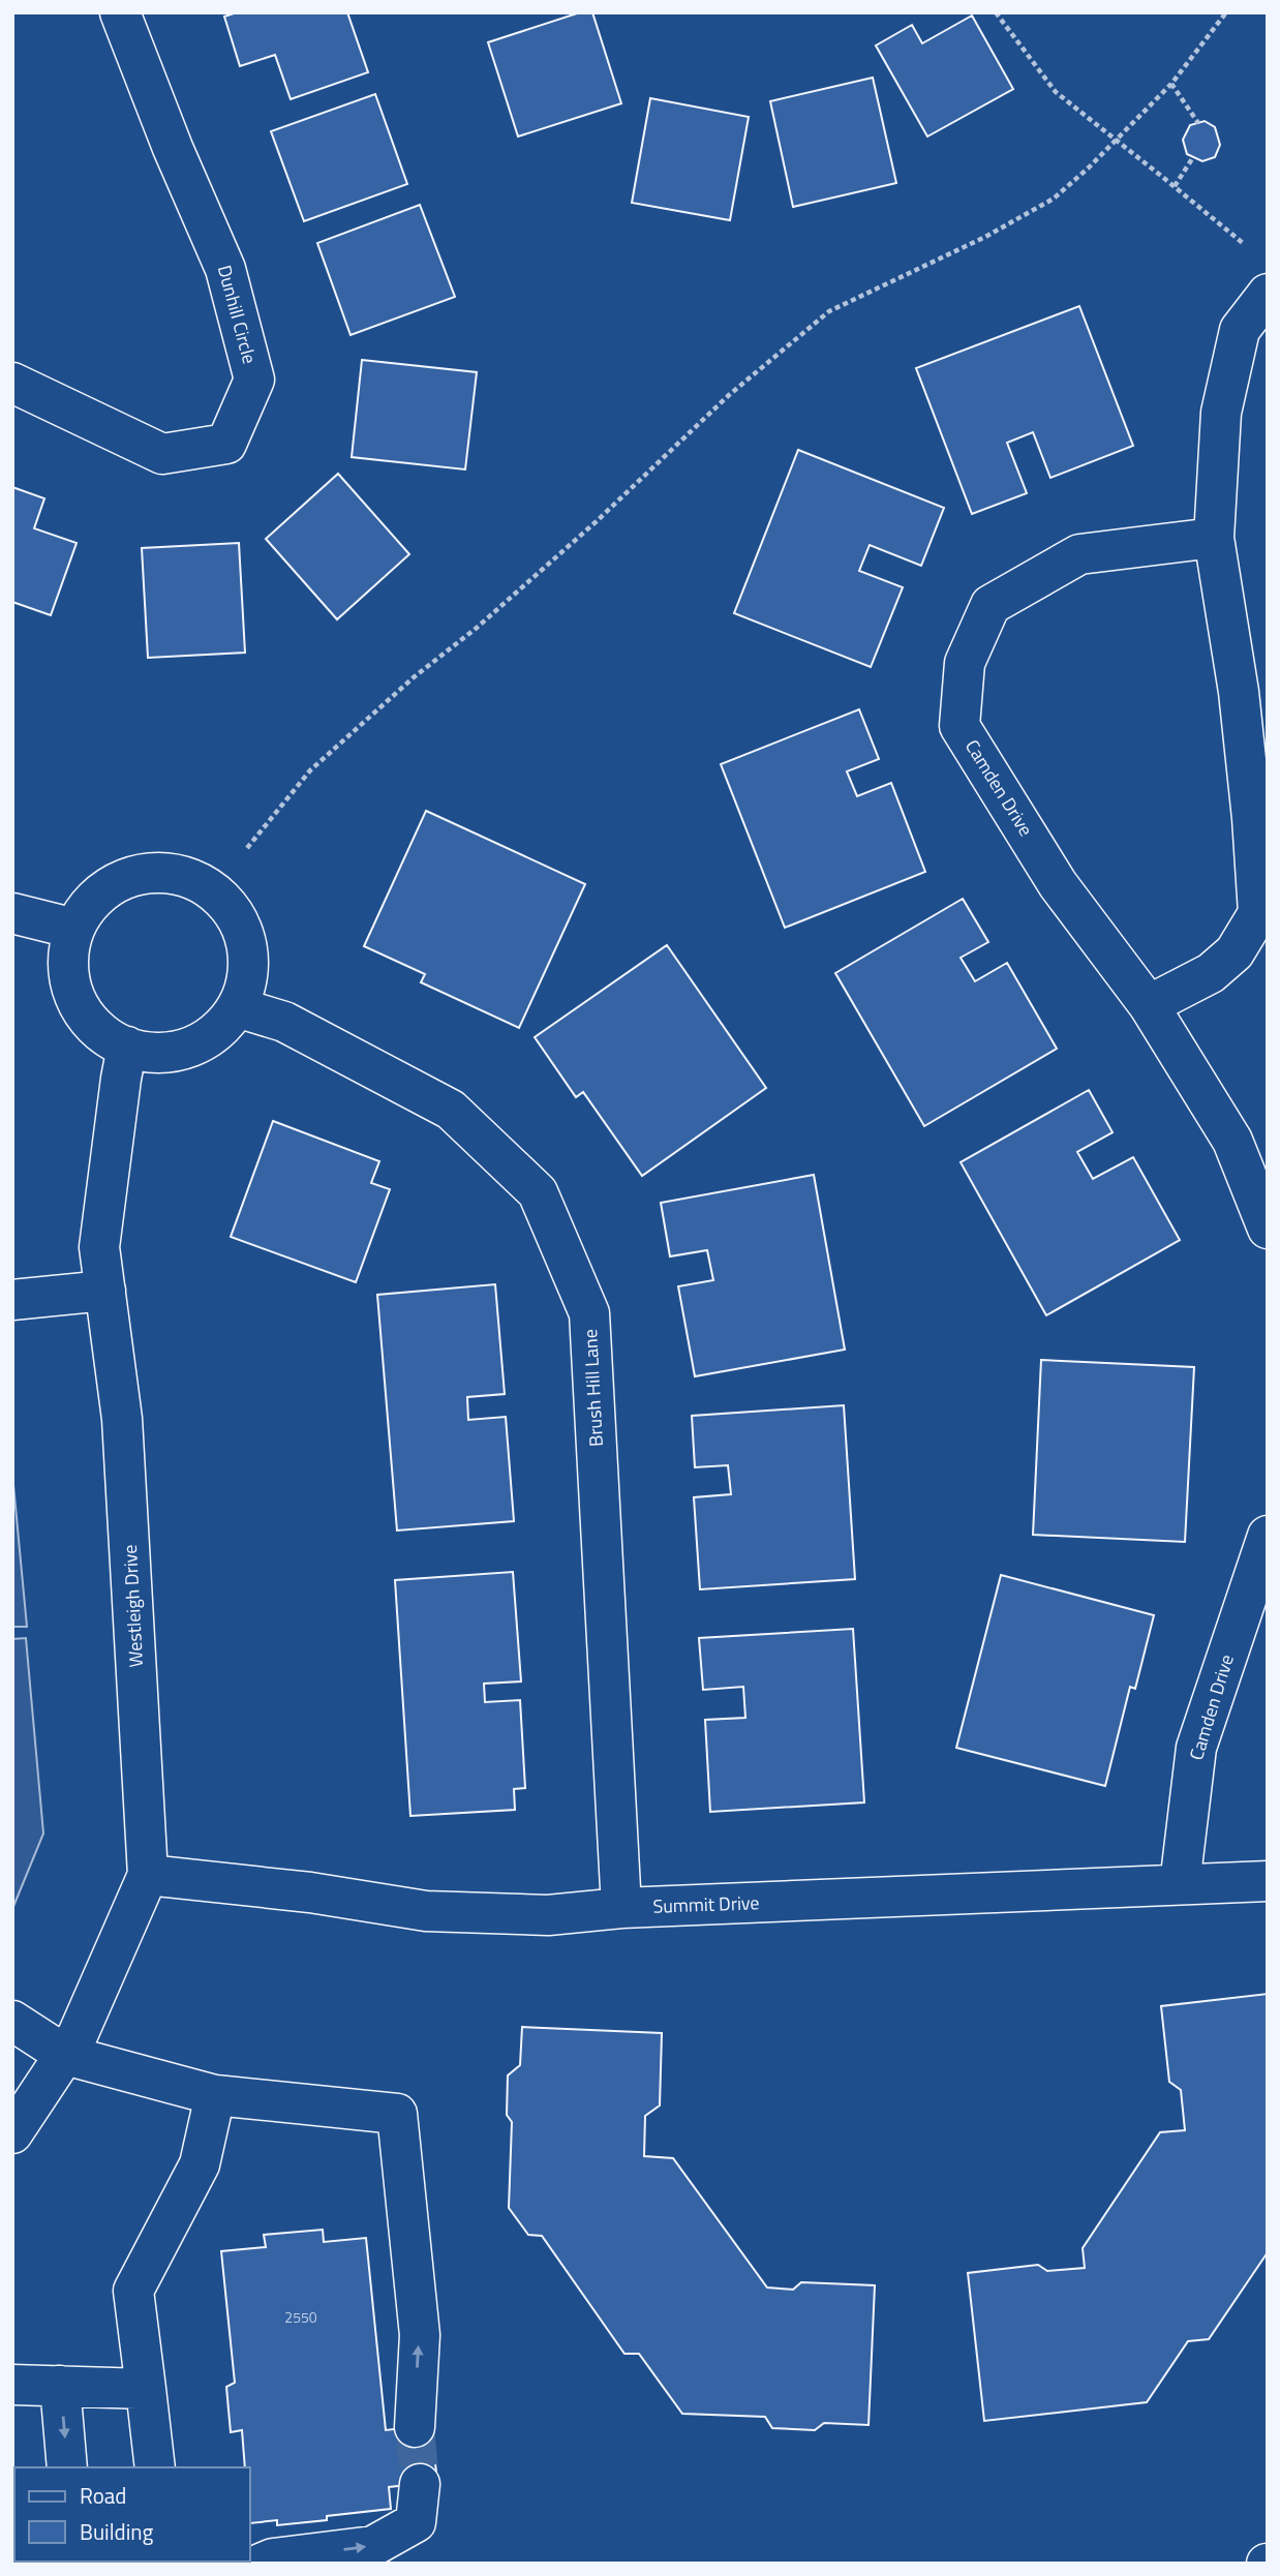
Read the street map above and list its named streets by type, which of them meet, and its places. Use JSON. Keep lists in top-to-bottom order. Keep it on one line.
{"streets":{"street":["Dunhill Circle","Camden Drive","Brush Hill Lane","Westleigh Drive","Summit Drive"]},"crossings":[["Camden Drive","Summit Drive"],["Brush Hill Lane","Westleigh Drive"],["Brush Hill Lane","Summit Drive"],["Westleigh Drive","Summit Drive"]],"house_numbers":["2550"],"legend":["Road","Building"]}
